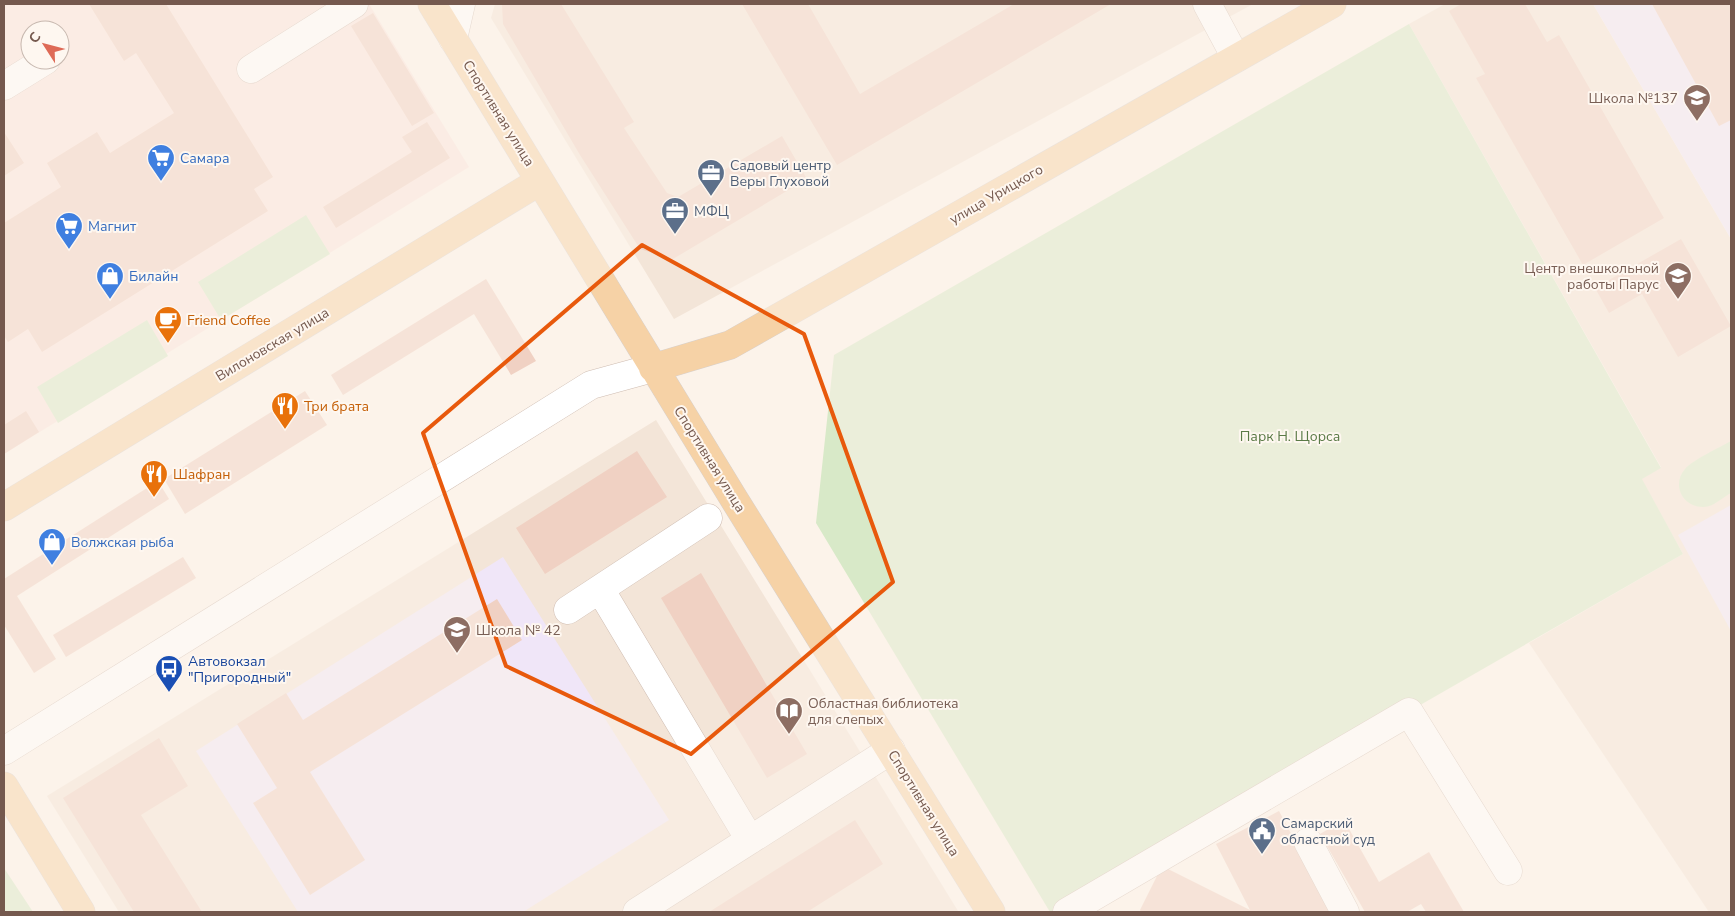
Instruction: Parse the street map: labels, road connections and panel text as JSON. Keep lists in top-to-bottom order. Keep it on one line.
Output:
{"streets":{"main road":["Спортивная улица","улица Урицкого","Вилоновская улица"]},"crossings":[["Спортивная улица","улица Урицкого"],["Спортивная улица","Вилоновская улица"]],"parks":["Парк Н. Щорса"],"places":{"school or university":["Школа №137","Центр внешкольной работы Парус","Школа № 42"],"supermarket":["Самара","Магнит"],"office":["Садовый центр Веры Глуховой","МФЦ"],"shop":["Билайн","Волжская рыба"],"cafe":["Friend Coffee"],"restaurant":["Три брата","Шафран"],"bus stop":["Автовокзал \"Пригородный\""],"library":["Областная библиотека для слепых"],"public building":["Самарский областной суд"]},"north":"top left"}
